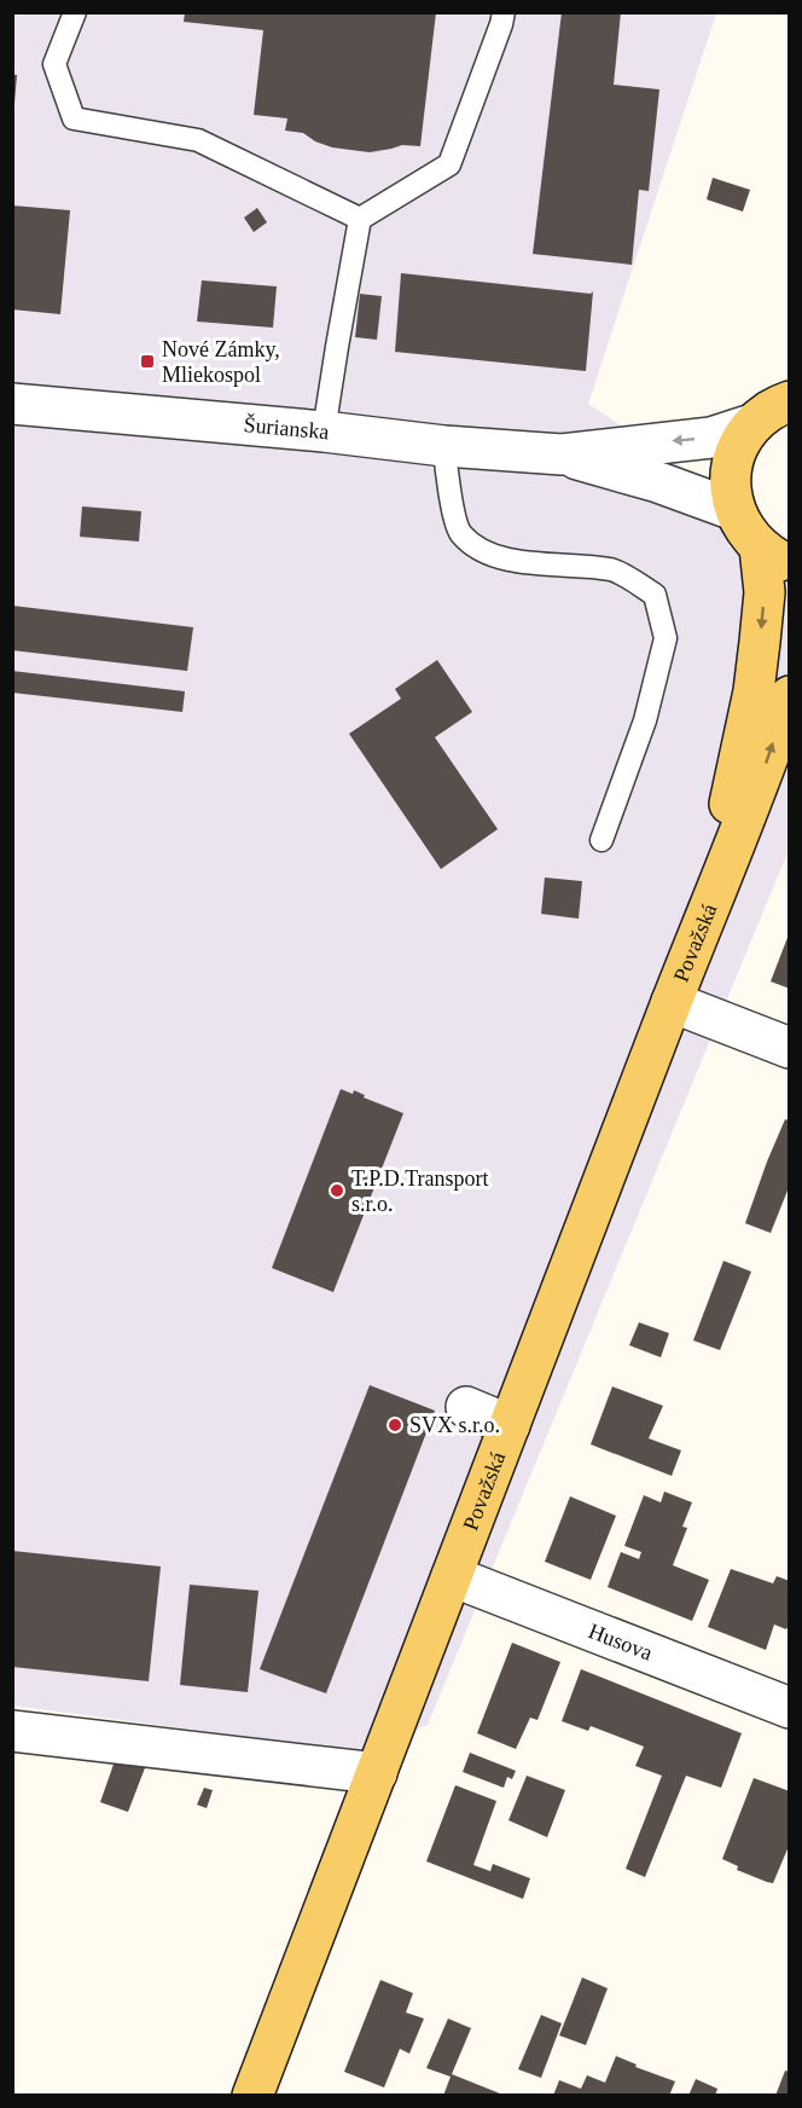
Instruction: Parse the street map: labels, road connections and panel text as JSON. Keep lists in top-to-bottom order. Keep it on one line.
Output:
{"streets":{"main road":["Považská"],"street":["Šurianska","Husova"]},"crossings":[["Považská","Husova"]],"places":{"transit":["Nové Zámky, Mliekospol"],"other":["T.P.D.Transport s.r.o.","SVX s.r.o."]}}
